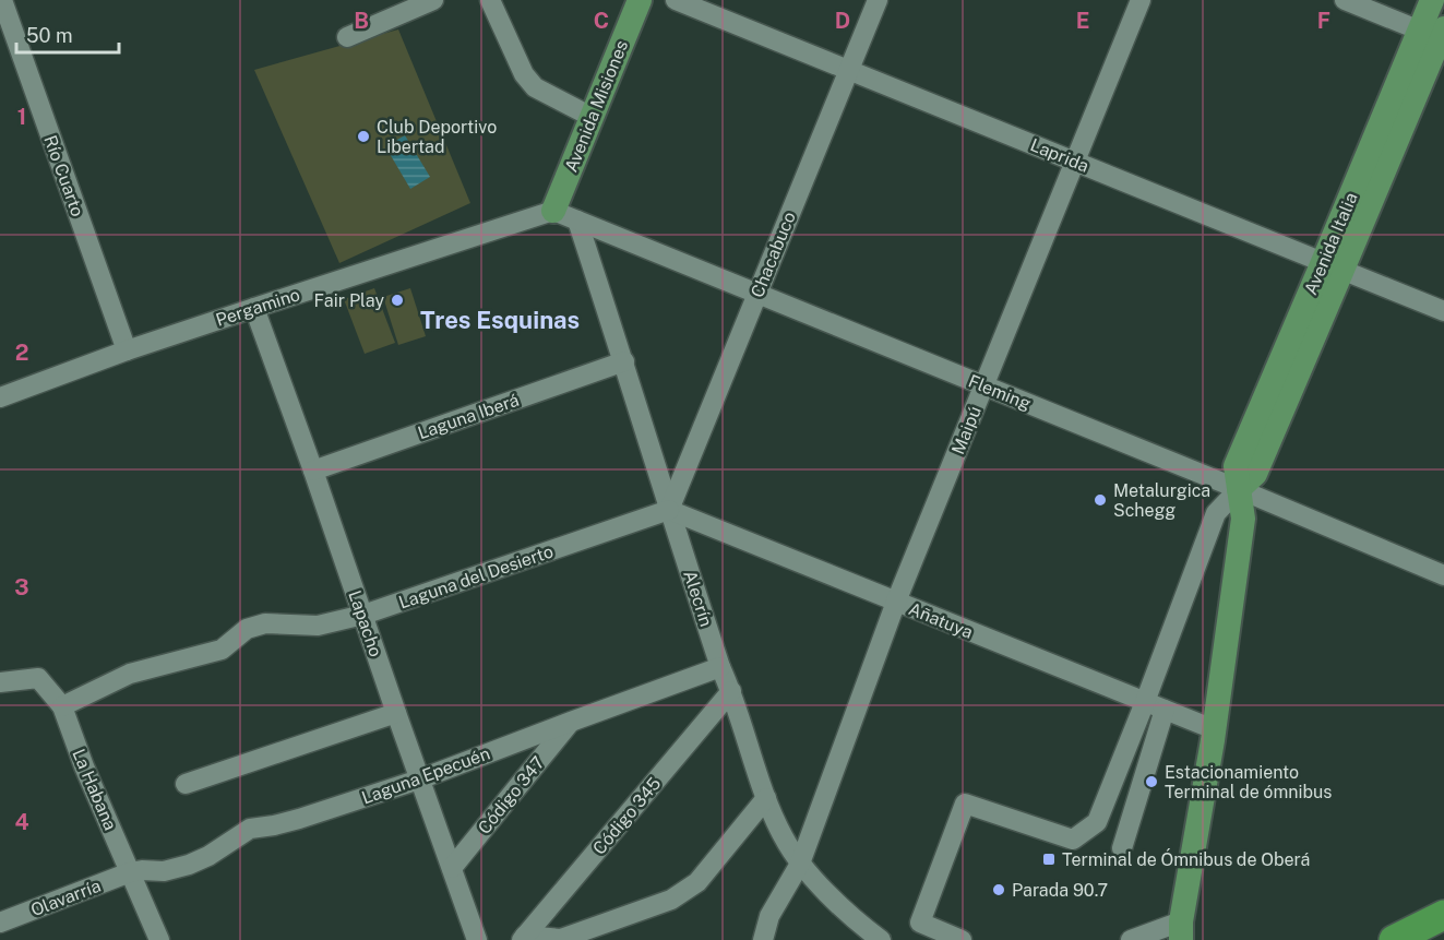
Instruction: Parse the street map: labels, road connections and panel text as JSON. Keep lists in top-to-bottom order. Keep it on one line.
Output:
{"streets":{"main road":["Avenida Misiones","Avenida Italia"],"street":["Laprida","Río Cuarto","Chacabuco","Pergamino","Fleming","Laguna Iberá","Maipú","Laguna del Desierto","Alecrín","Añatuya","Lapacho","Laguna Epecuén","La Habana","Código 347","Código 345","Olavarría"]},"crossings":[["Avenida Misiones","Pergamino"],["Avenida Misiones","Fleming"],["Laprida","Avenida Italia"],["Laprida","Chacabuco"],["Laprida","Maipú"],["Río Cuarto","Pergamino"],["Avenida Italia","Fleming"],["Avenida Italia","Añatuya"],["Chacabuco","Fleming"],["Chacabuco","Laguna del Desierto"],["Chacabuco","Alecrín"],["Chacabuco","Añatuya"],["Pergamino","Fleming"],["Pergamino","Lapacho"],["Fleming","Maipú"],["Fleming","Alecrín"],["Laguna Iberá","Alecrín"],["Laguna Iberá","Lapacho"],["Maipú","Alecrín"],["Maipú","Añatuya"],["Laguna del Desierto","Alecrín"],["Laguna del Desierto","Añatuya"],["Laguna del Desierto","Lapacho"],["Laguna del Desierto","La Habana"],["Alecrín","Añatuya"],["Alecrín","Laguna Epecuén"],["Alecrín","Código 345"],["Lapacho","Laguna Epecuén"],["Lapacho","Código 347"],["Laguna Epecuén","La Habana"],["Laguna Epecuén","Código 347"],["Laguna Epecuén","Olavarría"],["La Habana","Olavarría"]],"districts":["Tres Esquinas"],"places":{"other":["Club Deportivo Libertad","Fair Play","Metalurgica Schegg","Estacionamiento Terminal de ómnibus","Parada 90.7"],"transit":["Terminal de Ómnibus de Oberá"]},"scale_bar":"50 m","grid":{"columns":["B","C","D","E","F"],"rows":["1","2","3","4"]}}
